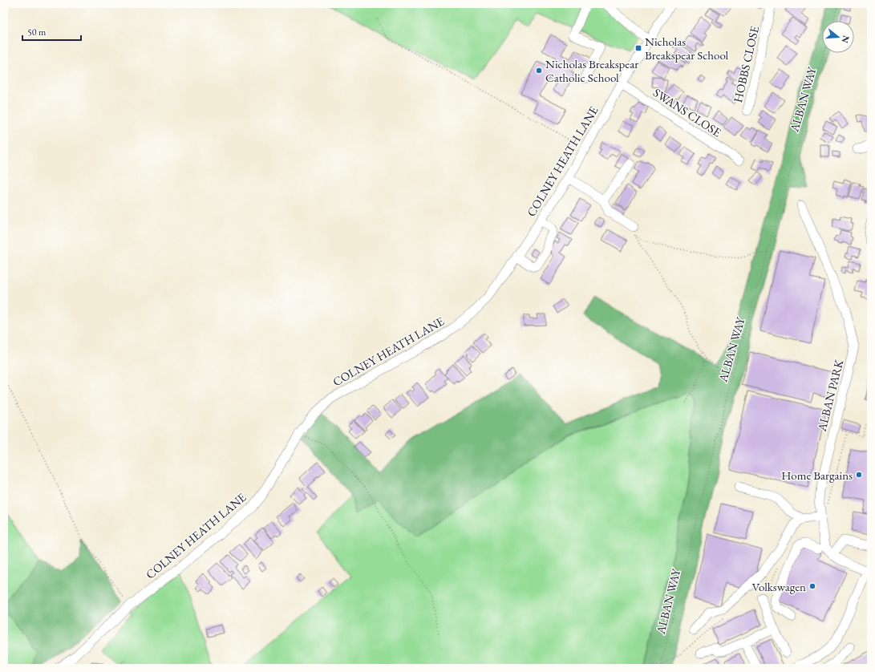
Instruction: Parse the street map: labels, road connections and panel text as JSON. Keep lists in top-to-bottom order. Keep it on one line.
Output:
{"streets":{"street":["HOBBS CLOSE","SWANS CLOSE","COLNEY HEATH LANE","ALBAN PARK"],"path":["ALBAN WAY"]},"crossings":[["SWANS CLOSE","COLNEY HEATH LANE"]],"places":{"transit":["Nicholas Breakspear School"],"other":["Nicholas Breakspear Catholic School","Home Bargains","Volkswagen"]},"scale_bar":"50 m","north":"right"}
